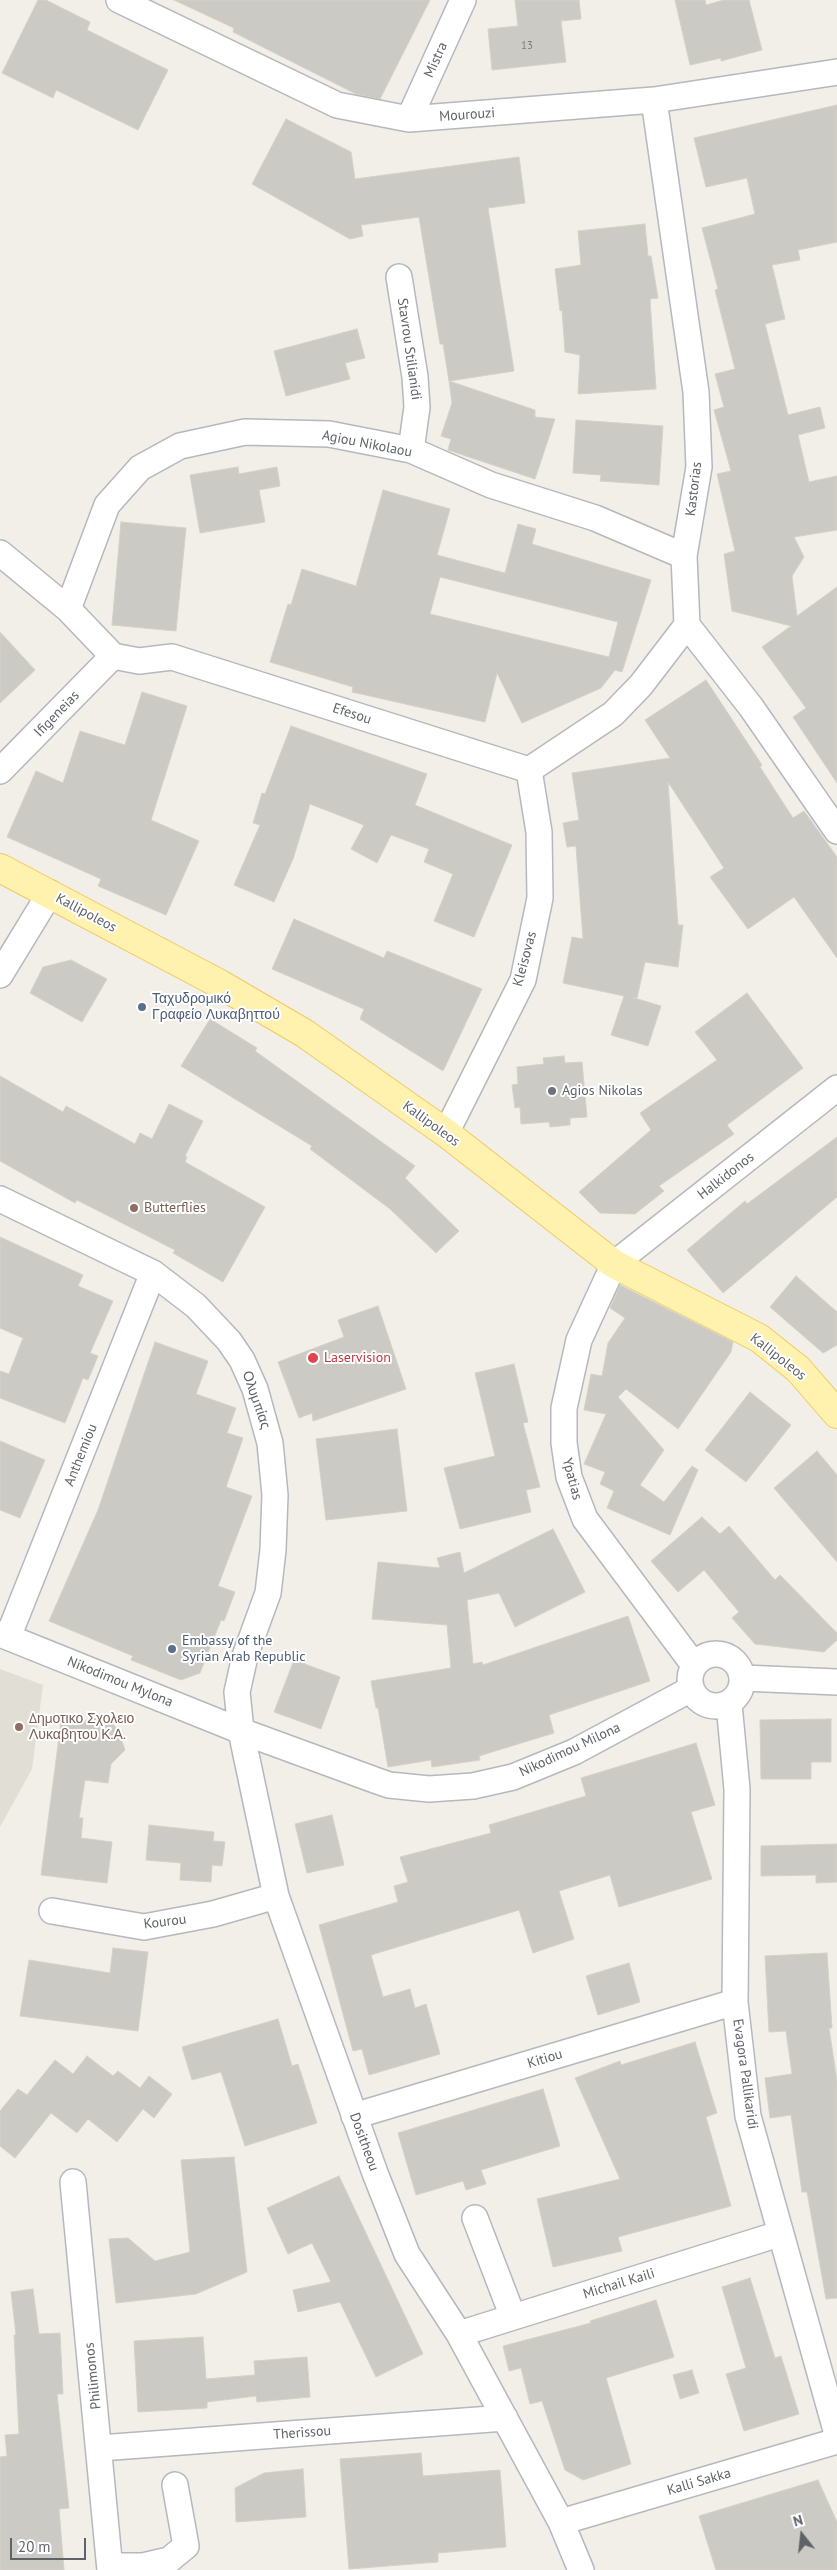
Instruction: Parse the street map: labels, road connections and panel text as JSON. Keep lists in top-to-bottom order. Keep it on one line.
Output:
{"streets":{"main road":["Kallipoleos"],"street":["Mistra","Mourouzi","Stavrou Stilianidi","Agiou Nikolaou","Kastorias","Ifigeneias","Efesou","Kleisovas","Halkidonos","Ολυμπίας","Anthemiou","Ypatias","Nikodimou Mylona","Nikodimou Milona","Kourou","Kitiou","Evagora Pallikaridi","Dositheou","Michail Kaili","Philimonos","Therissou","Kalli Sakka"]},"crossings":[["Mistra","Mourouzi"],["Mourouzi","Kastorias"],["Stavrou Stilianidi","Agiou Nikolaou"],["Agiou Nikolaou","Kastorias"],["Ifigeneias","Efesou"],["Efesou","Kleisovas"],["Kallipoleos","Kleisovas"],["Kallipoleos","Halkidonos"],["Kallipoleos","Ypatias"],["Halkidonos","Ypatias"],["Ολυμπίας","Anthemiou"],["Ολυμπίας","Nikodimou Mylona"],["Ολυμπίας","Nikodimou Milona"],["Ολυμπίας","Dositheou"],["Anthemiou","Nikodimou Mylona"],["Ypatias","Nikodimou Milona"],["Ypatias","Evagora Pallikaridi"],["Nikodimou Mylona","Nikodimou Milona"],["Nikodimou Mylona","Dositheou"],["Nikodimou Milona","Evagora Pallikaridi"],["Nikodimou Milona","Dositheou"],["Kourou","Dositheou"],["Kitiou","Evagora Pallikaridi"],["Kitiou","Dositheou"],["Evagora Pallikaridi","Michail Kaili"],["Dositheou","Michail Kaili"],["Dositheou","Therissou"],["Dositheou","Kalli Sakka"],["Philimonos","Therissou"]],"places":["Ταχυδρομικό Γραφείο Λυκαβηττού","Agios Nikolas","Butterflies","Laservision","Embassy of the Syrian Arab Republic","Δημοτικο Σχολειο Λυκαβητου Κ.Α."],"house_numbers":["13"],"scale_bar":"20 m","north":"top"}
